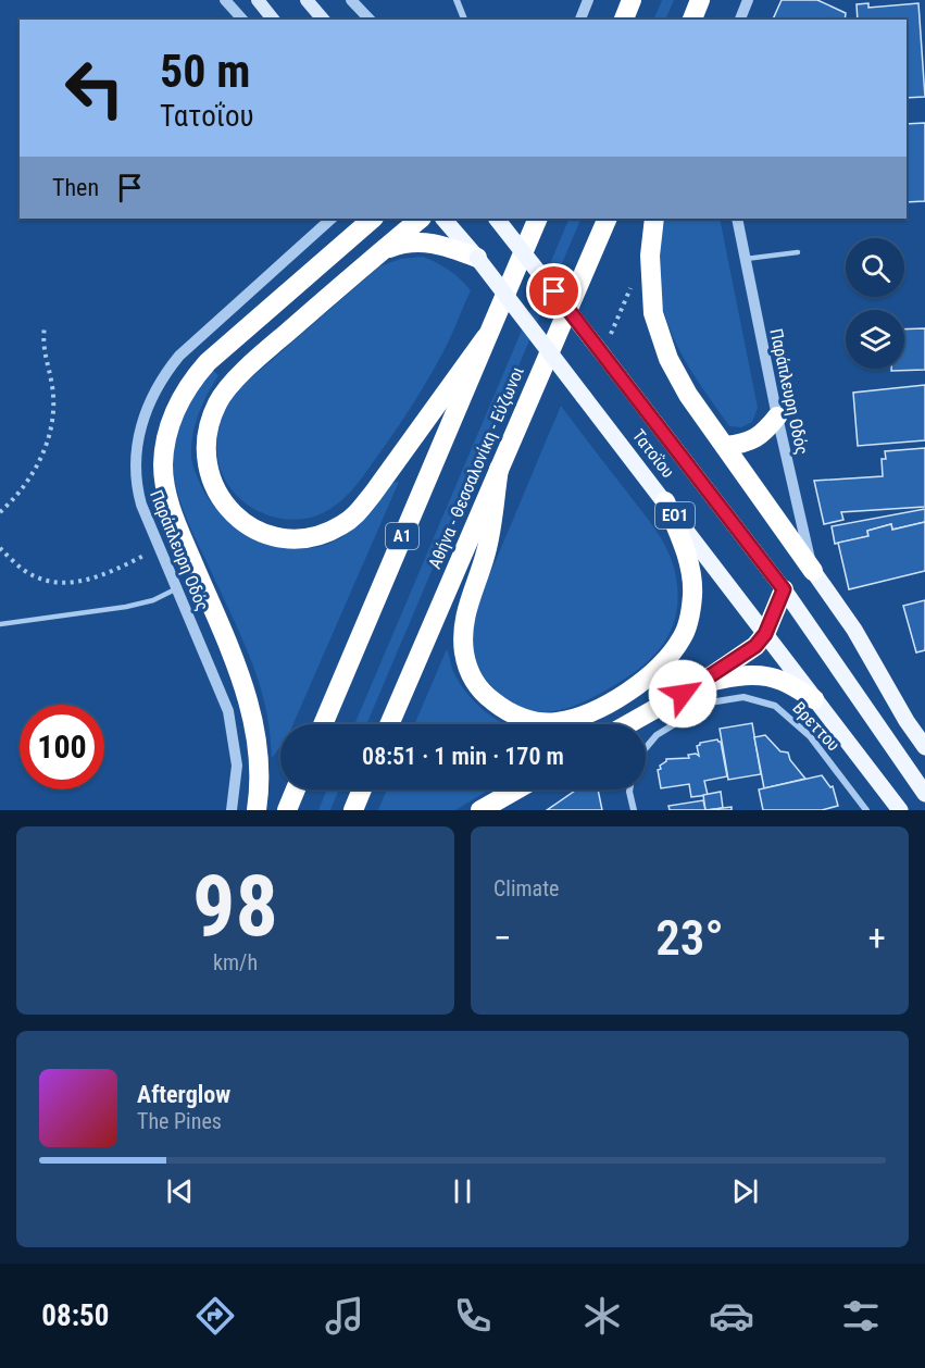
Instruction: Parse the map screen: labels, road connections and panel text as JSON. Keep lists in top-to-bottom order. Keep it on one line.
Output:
{"streets":{"highway":["Αθήνα - Θεσσαλονίκη - Εύζωνοι","Α1"],"main road":["Τατοΐου","ΕΟ1"],"street":["Παράπλευρη Οδός","Βρεττου"]},"page":{"turn":["50 m","Τατοΐου"],"then":"Then","limit":"100","trip":"08:51 · 1 min · 170 m","tile":[["98","km/h"],"Climate"],"heat":["−","23°","+"],"song":["Afterglow","The Pines"],"tabs":"08:50"}}
